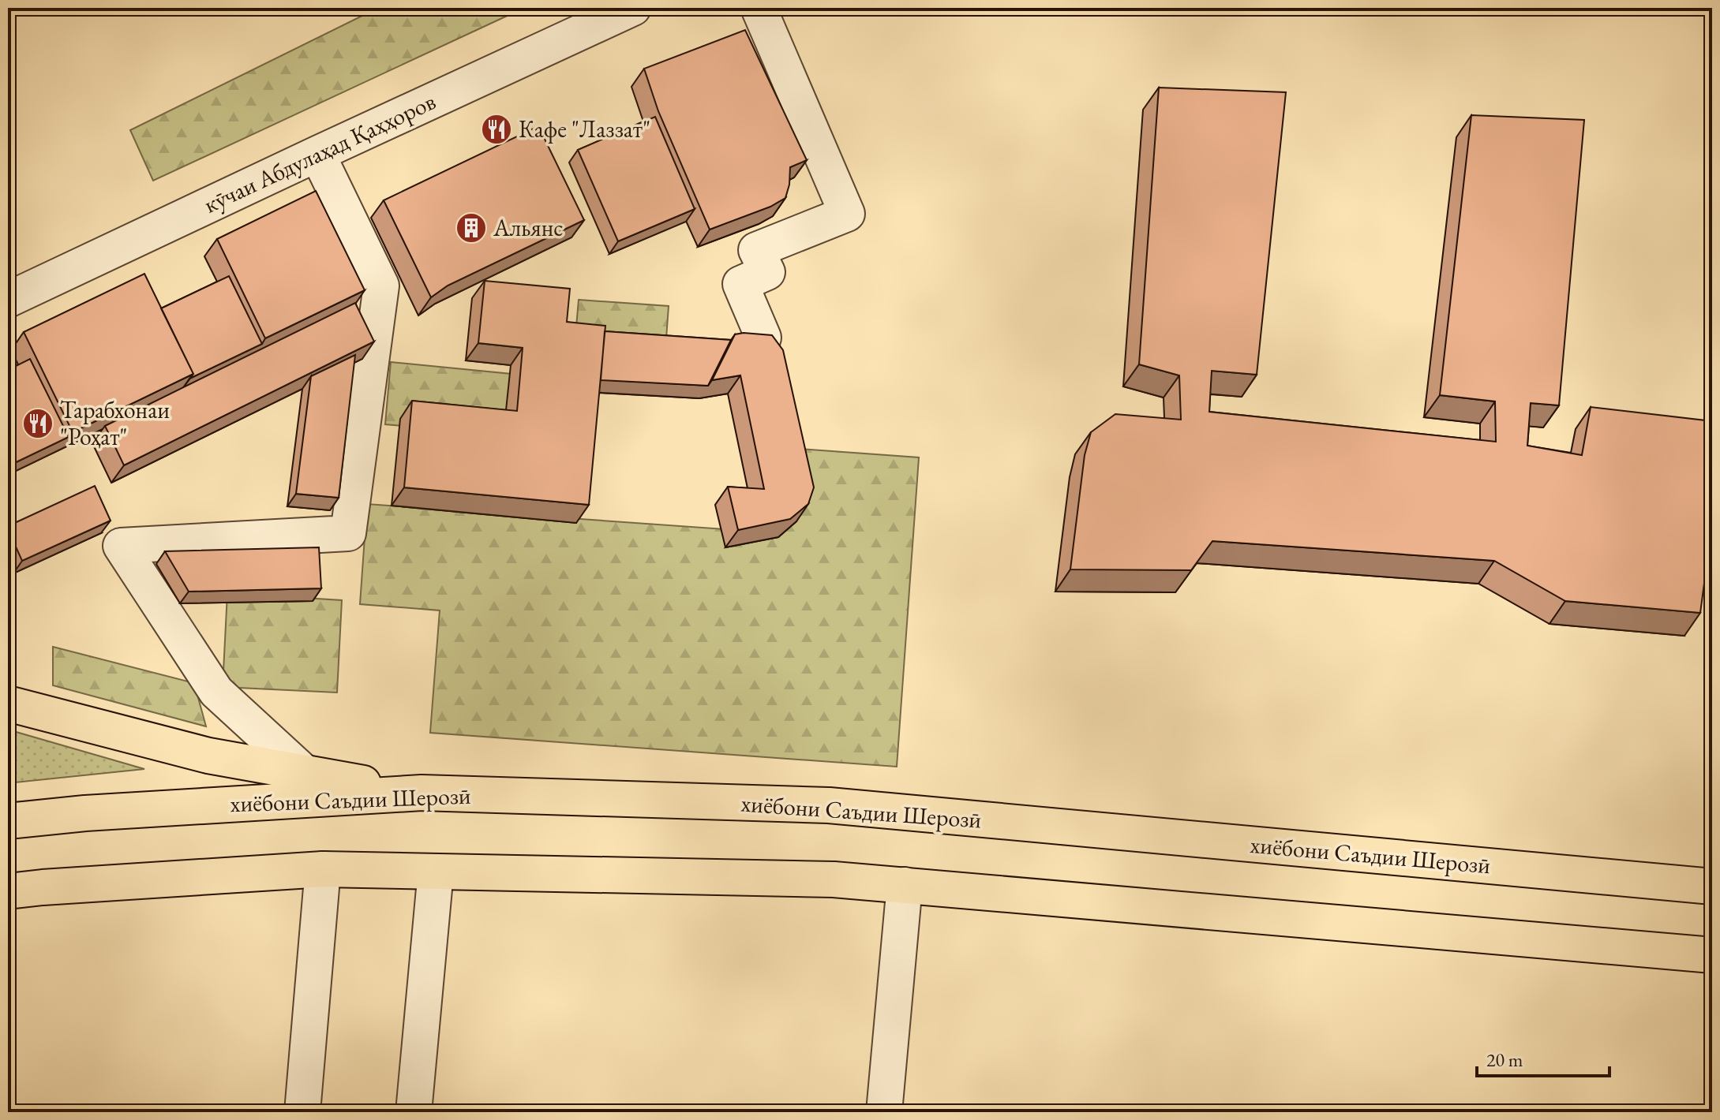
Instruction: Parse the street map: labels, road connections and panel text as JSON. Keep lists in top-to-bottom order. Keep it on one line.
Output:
{"streets":{"highway":["хиёбони Саъдии Шерозӣ"],"street":["кӯчаи Абдулаҳад Қаҳҳоров"]},"places":{"restaurant":["Кафе \"Лаззат\"","Тарабхонаи \"Роҳат\""],"building":["Альянс"]},"scale_bar":"20 m"}
